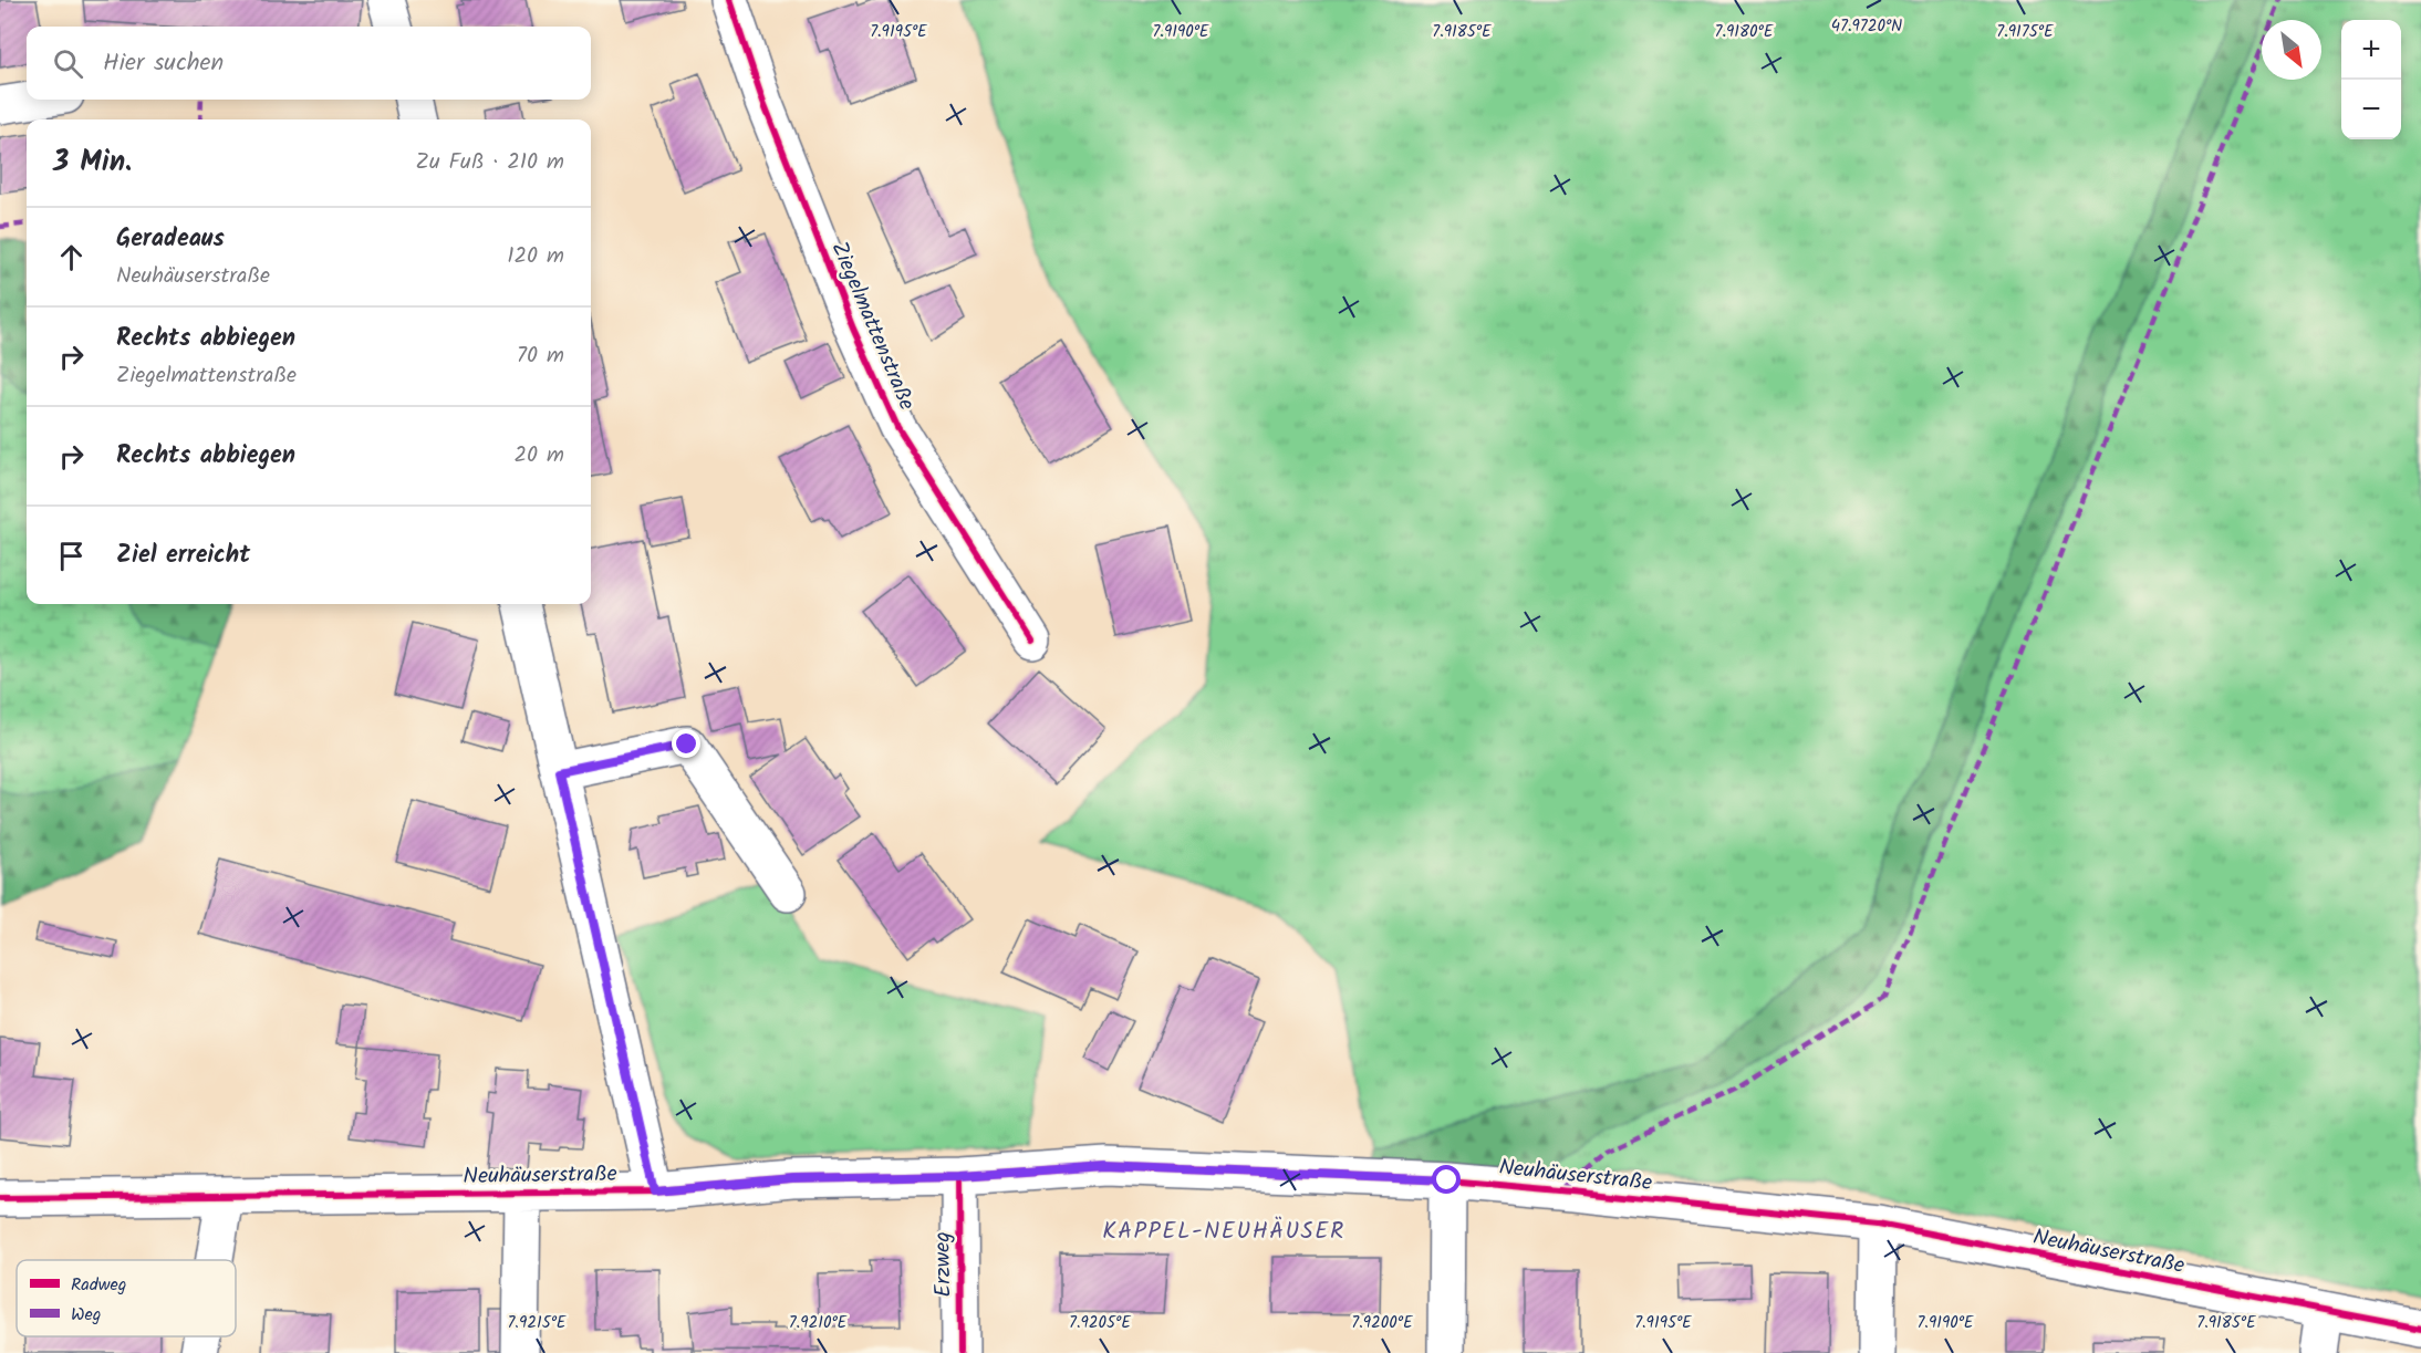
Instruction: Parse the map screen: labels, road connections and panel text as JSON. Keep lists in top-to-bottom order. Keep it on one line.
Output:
{"streets":{"street":["Ziegelmattenstraße","Neuhäuserstraße","Erzweg"]},"crossings":[["Neuhäuserstraße","Erzweg"]],"districts":["KAPPEL-NEUHÄUSER"],"legend":["Radweg","Weg"],"north":"bottom right","page":{"map_buttons":["+","−"],"search":"Hier suchen","heading":["3 Min.","Zu Fuß · 210 m"],"list":[["Geradeaus","Neuhäuserstraße","120 m"],["Rechts abbiegen","Ziegelmattenstraße","70 m"],["Rechts abbiegen","20 m"],"Ziel erreicht"]},"coordinates":["47.9720°N","7.9180°E","7.9175°E","7.9195°E","7.9190°E","7.9185°E","7.9215°E","7.9210°E","7.9205°E","7.9200°E"]}
